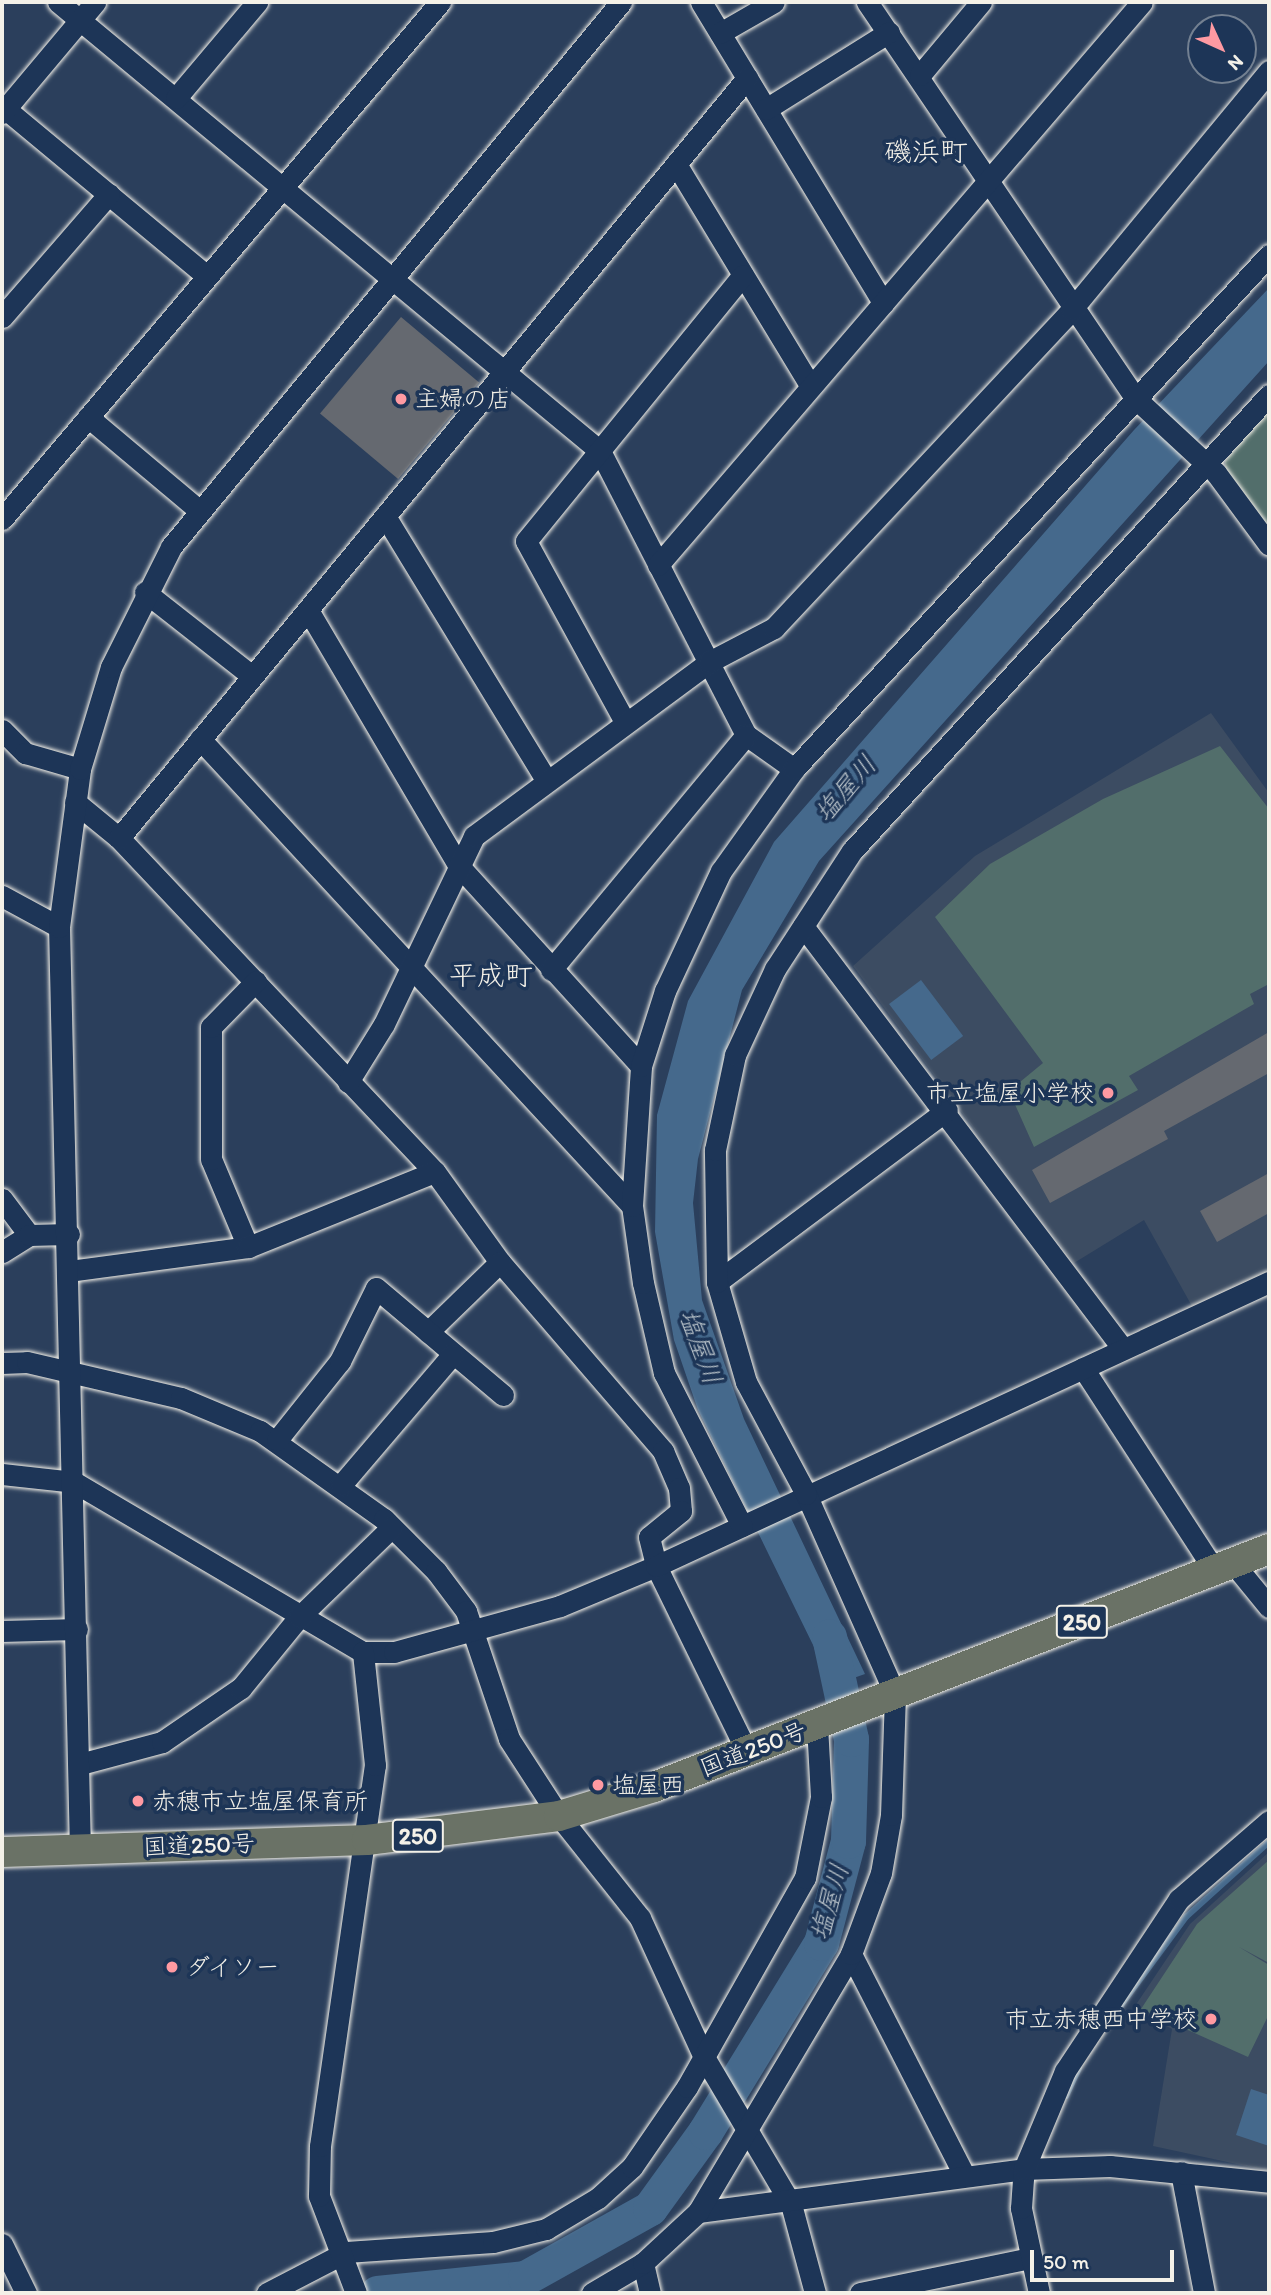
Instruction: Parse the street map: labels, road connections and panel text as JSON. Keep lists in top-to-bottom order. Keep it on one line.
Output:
{"streets":{"highway":["250","国道250号"]},"districts":["磯浜町","平成町"],"water":["塩屋川"],"places":["主婦の店","市立塩屋小学校","塩屋西","赤穂市立塩屋保育所","ダイソー","市立赤穂西中学校"],"scale_bar":"50 m","north":"bottom right"}
